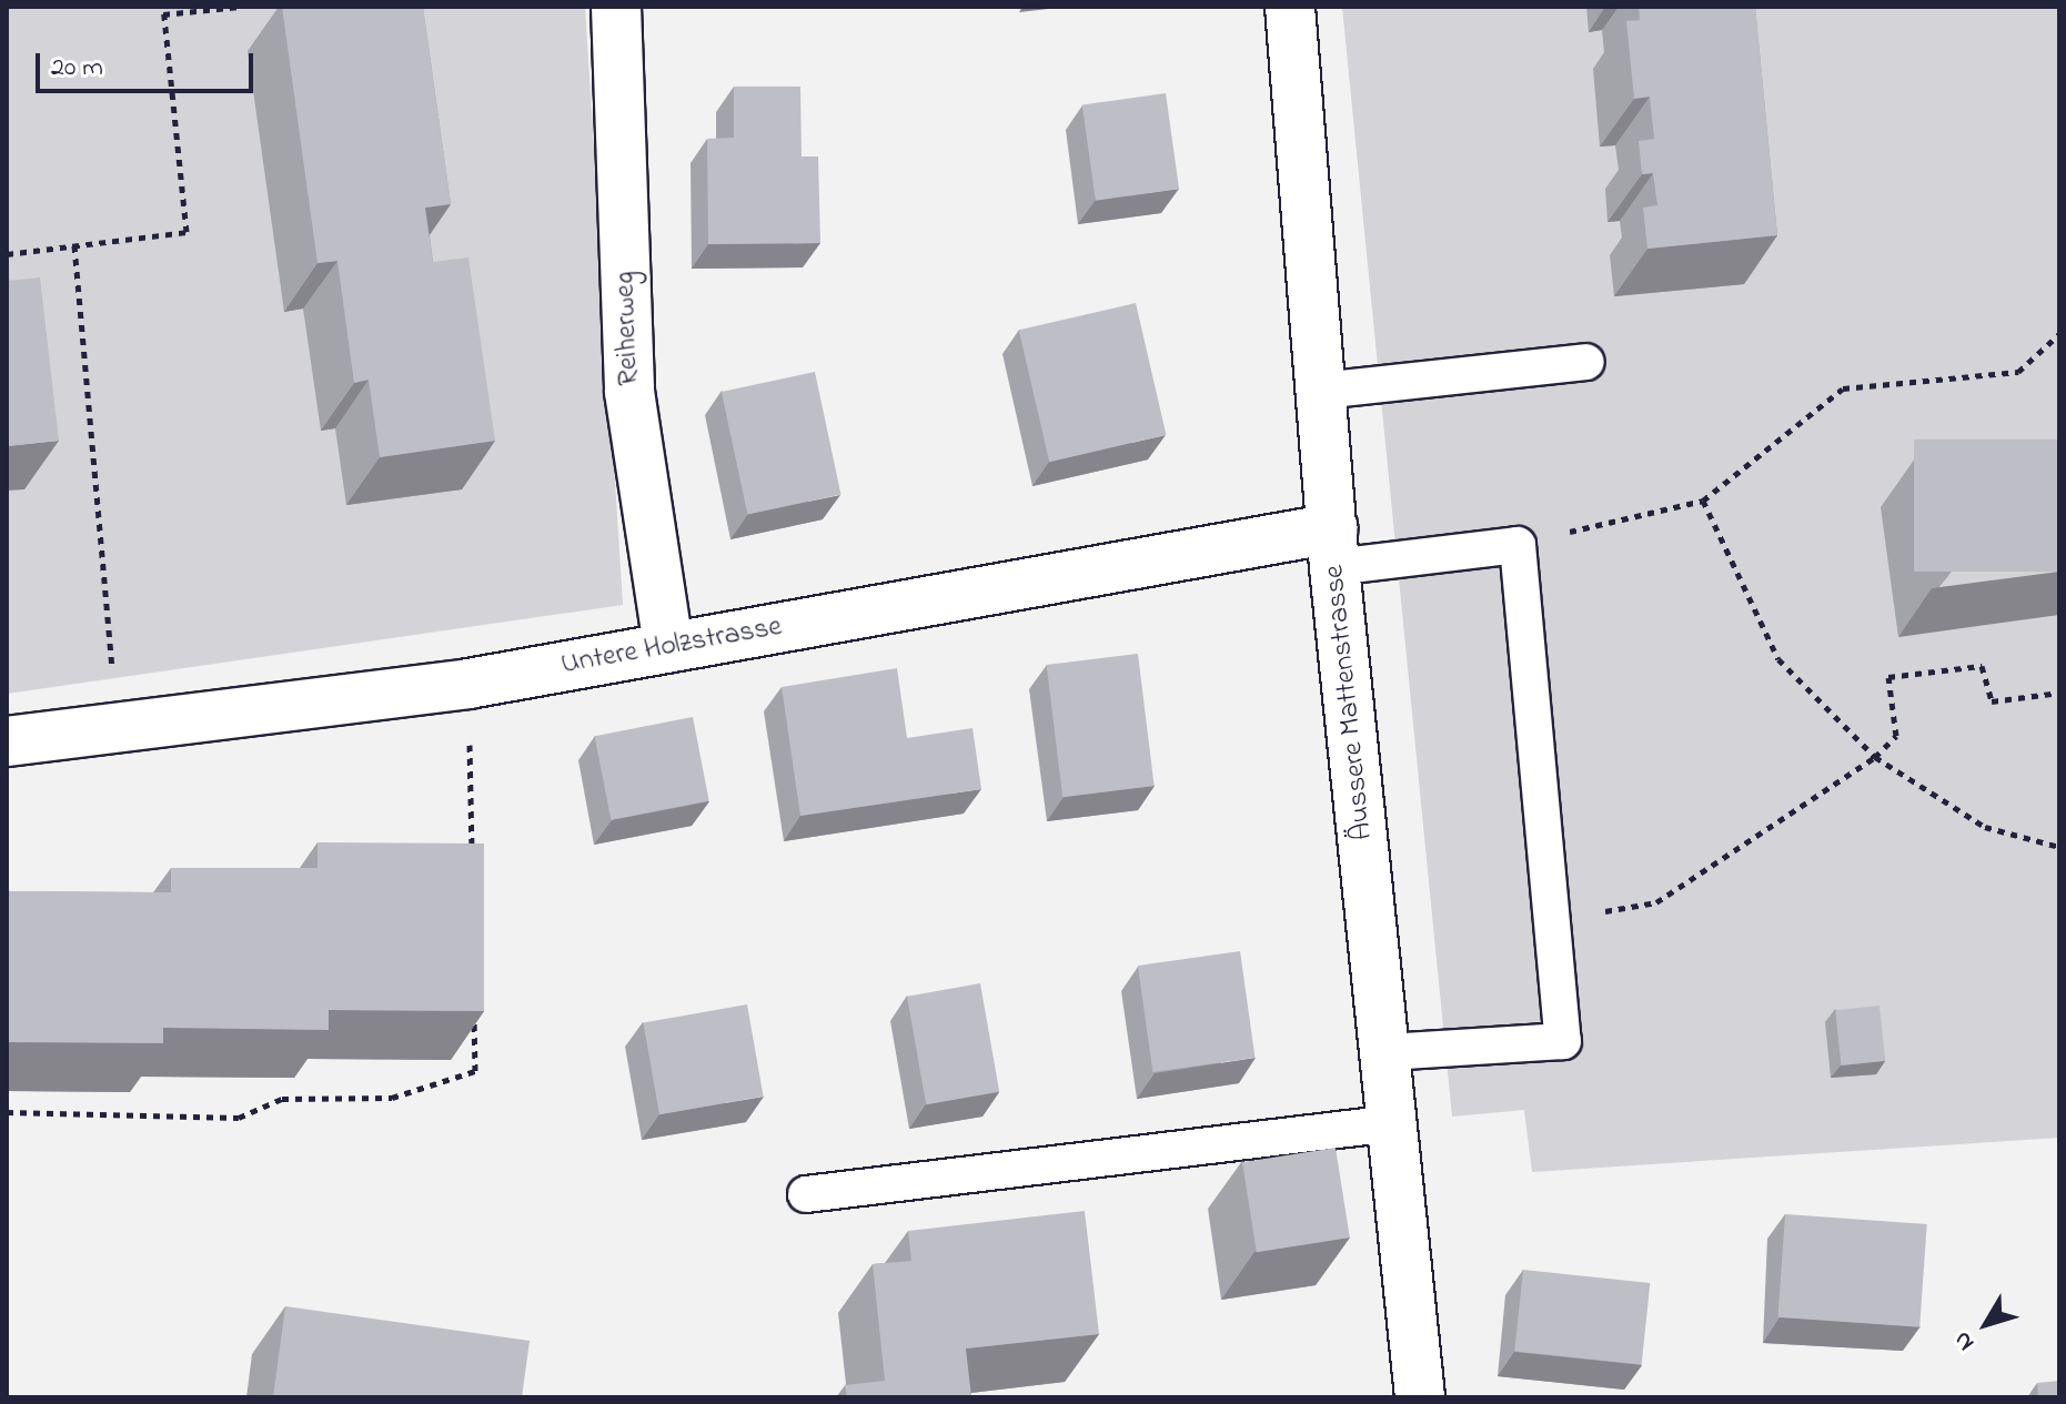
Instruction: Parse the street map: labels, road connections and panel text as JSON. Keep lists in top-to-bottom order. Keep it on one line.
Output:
{"streets":{"street":["Reiherweg","Untere Holzstrasse","Äussere Mattenstrasse"]},"crossings":[["Reiherweg","Untere Holzstrasse"],["Untere Holzstrasse","Äussere Mattenstrasse"]],"scale_bar":"20 m","north":"bottom left"}
